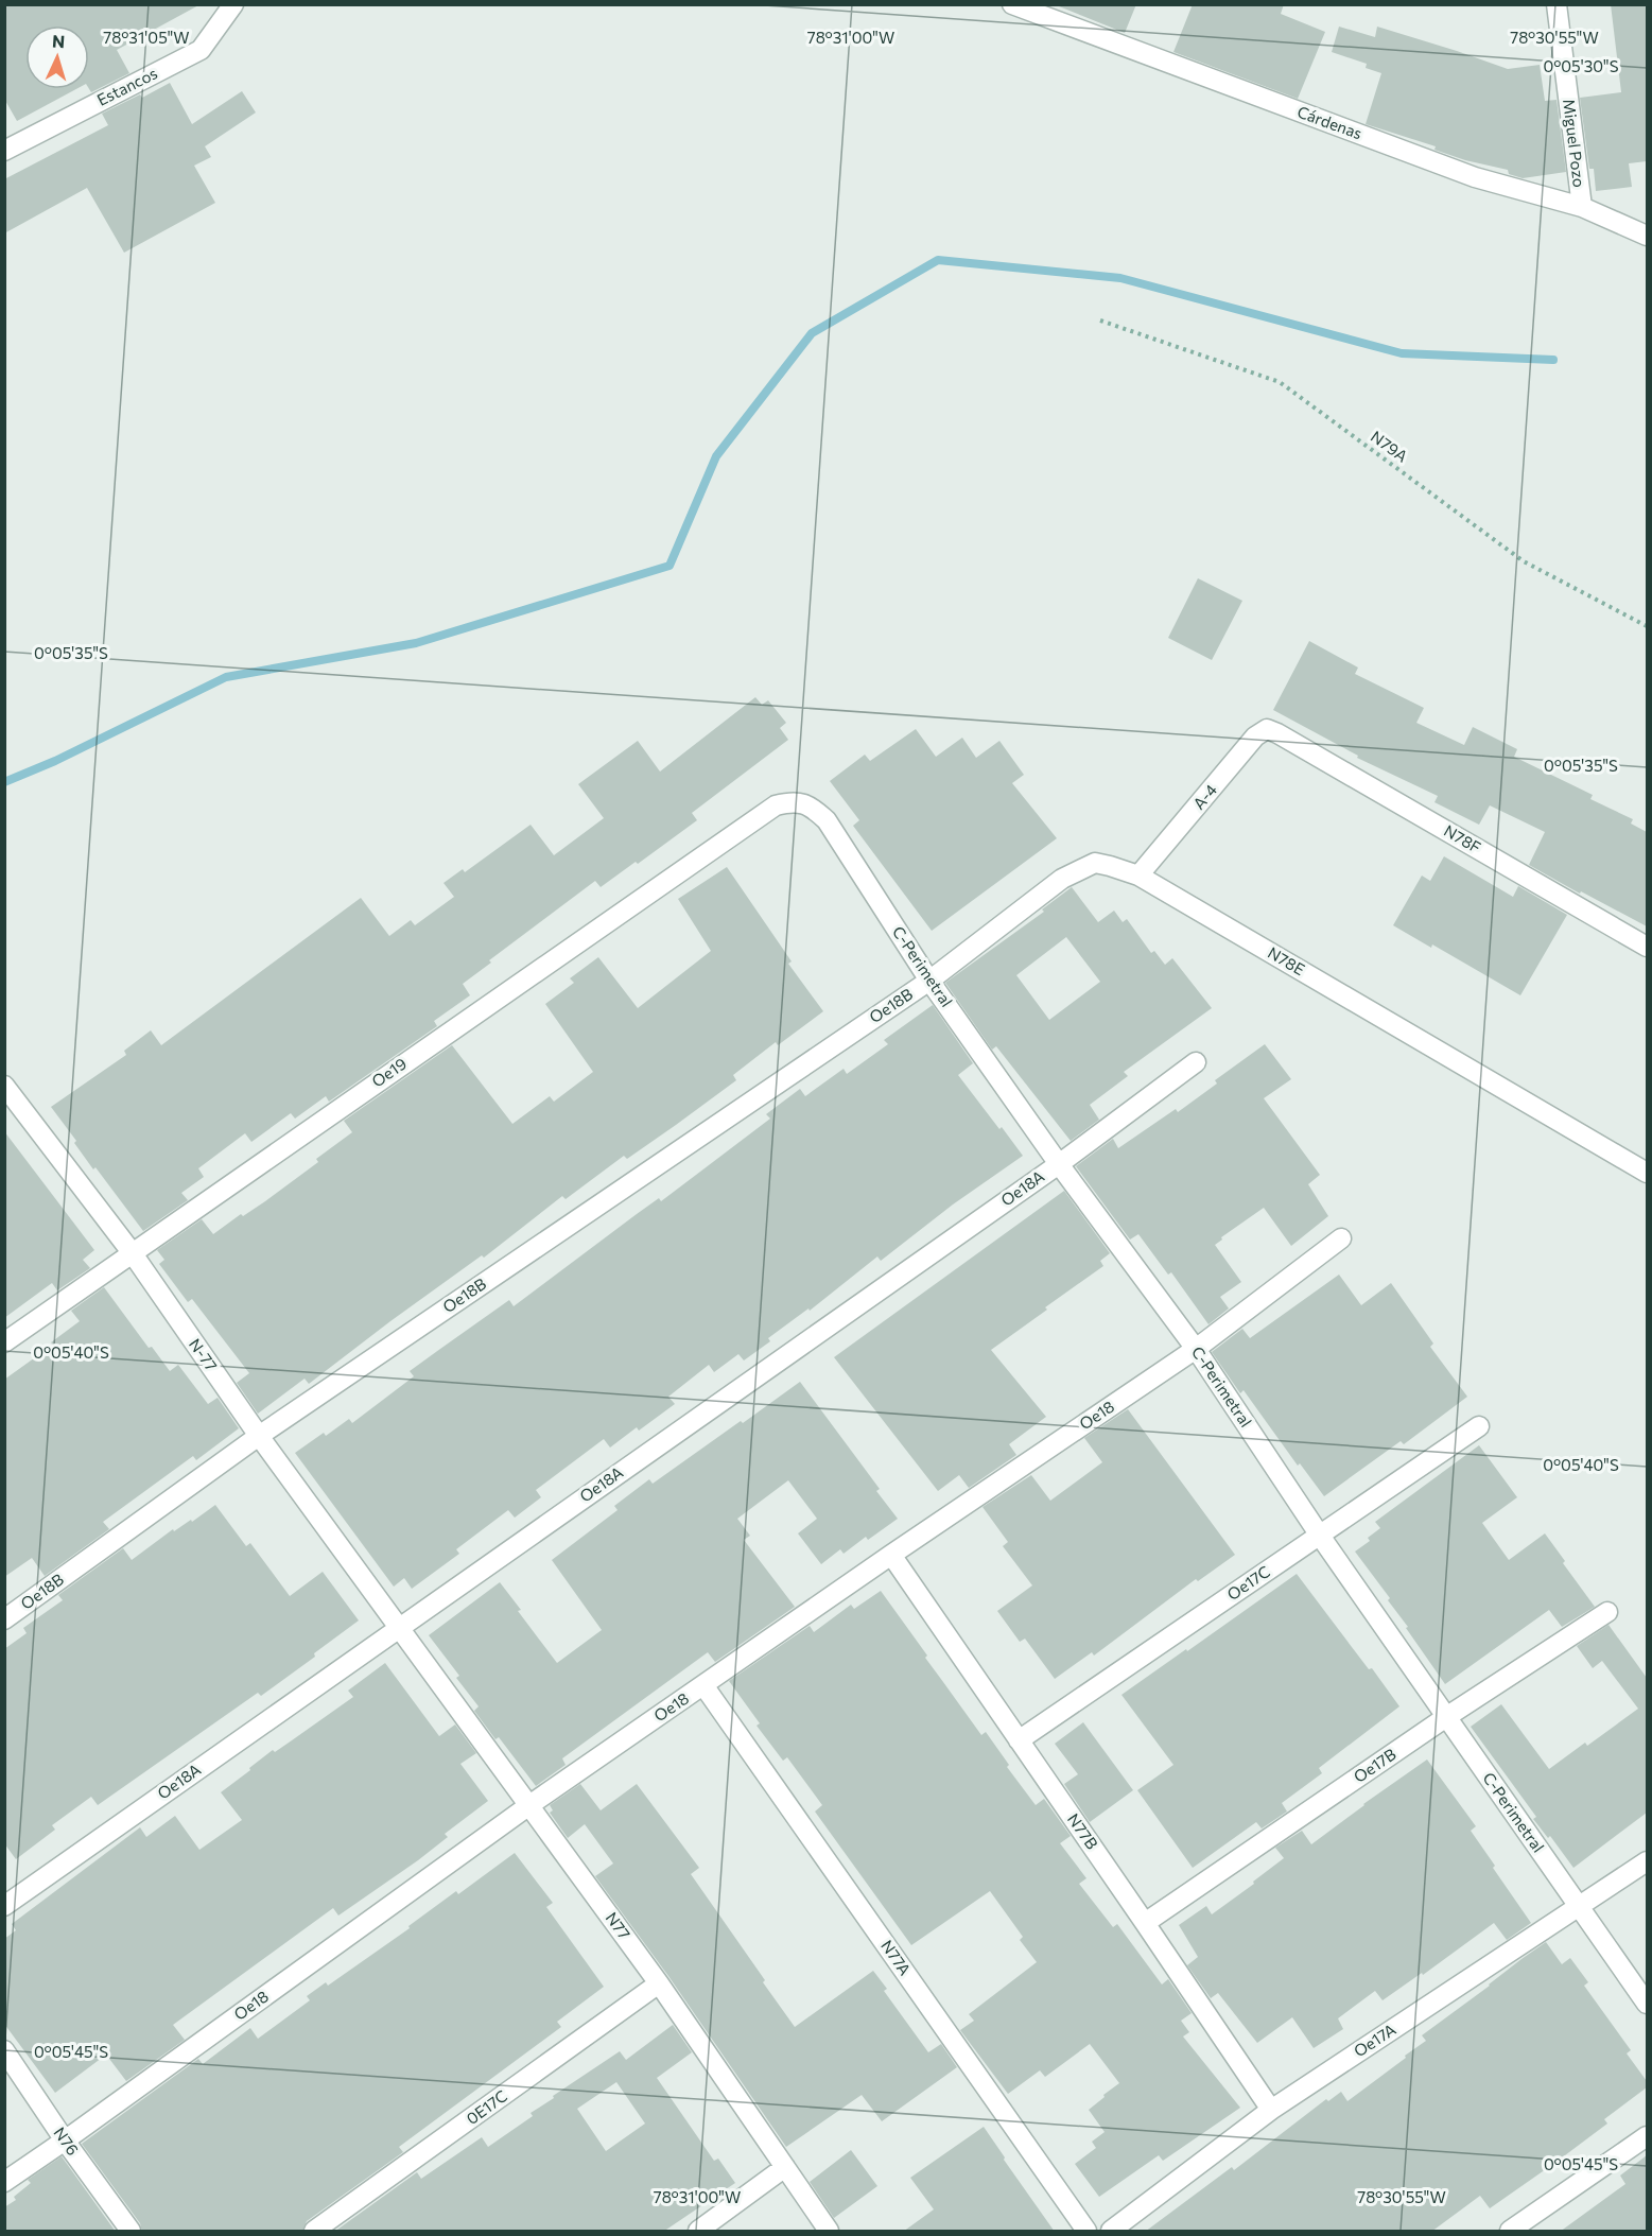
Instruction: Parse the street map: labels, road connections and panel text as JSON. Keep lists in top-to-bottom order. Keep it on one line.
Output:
{"streets":{"street":["Estancos","Cárdenas","Miguel Pozo","A-4","N78F","N78E","C-Perimetral","Oe18B","Oe19","Oe18A","N-77","Oe18","Oe17C","Oe17B","N77B","N77","N77A","Oe17A","0E17C","N76"],"path":["N79A"]},"crossings":[["Cárdenas","Miguel Pozo"],["A-4","N78F"],["A-4","N78E"],["N78E","C-Perimetral"],["N78E","Oe18B"],["C-Perimetral","Oe18B"],["C-Perimetral","Oe19"],["C-Perimetral","Oe18A"],["C-Perimetral","Oe18"],["C-Perimetral","Oe17C"],["C-Perimetral","Oe17B"],["C-Perimetral","Oe17A"],["Oe18B","N-77"],["Oe19","N-77"],["Oe18A","N-77"],["Oe18A","N77"],["N-77","N77"],["Oe18","N77B"],["Oe18","N77"],["Oe18","N77A"],["Oe18","N76"],["Oe17C","N77B"],["Oe17B","N77B"],["N77B","Oe17A"],["N77","0E17C"]],"north":"top","coordinates":["78°31'05\"W","78°31'00\"W","78°30'55\"W","0°05'30\"S","0°05'35\"S","0°05'40\"S","0°05'45\"S"]}
